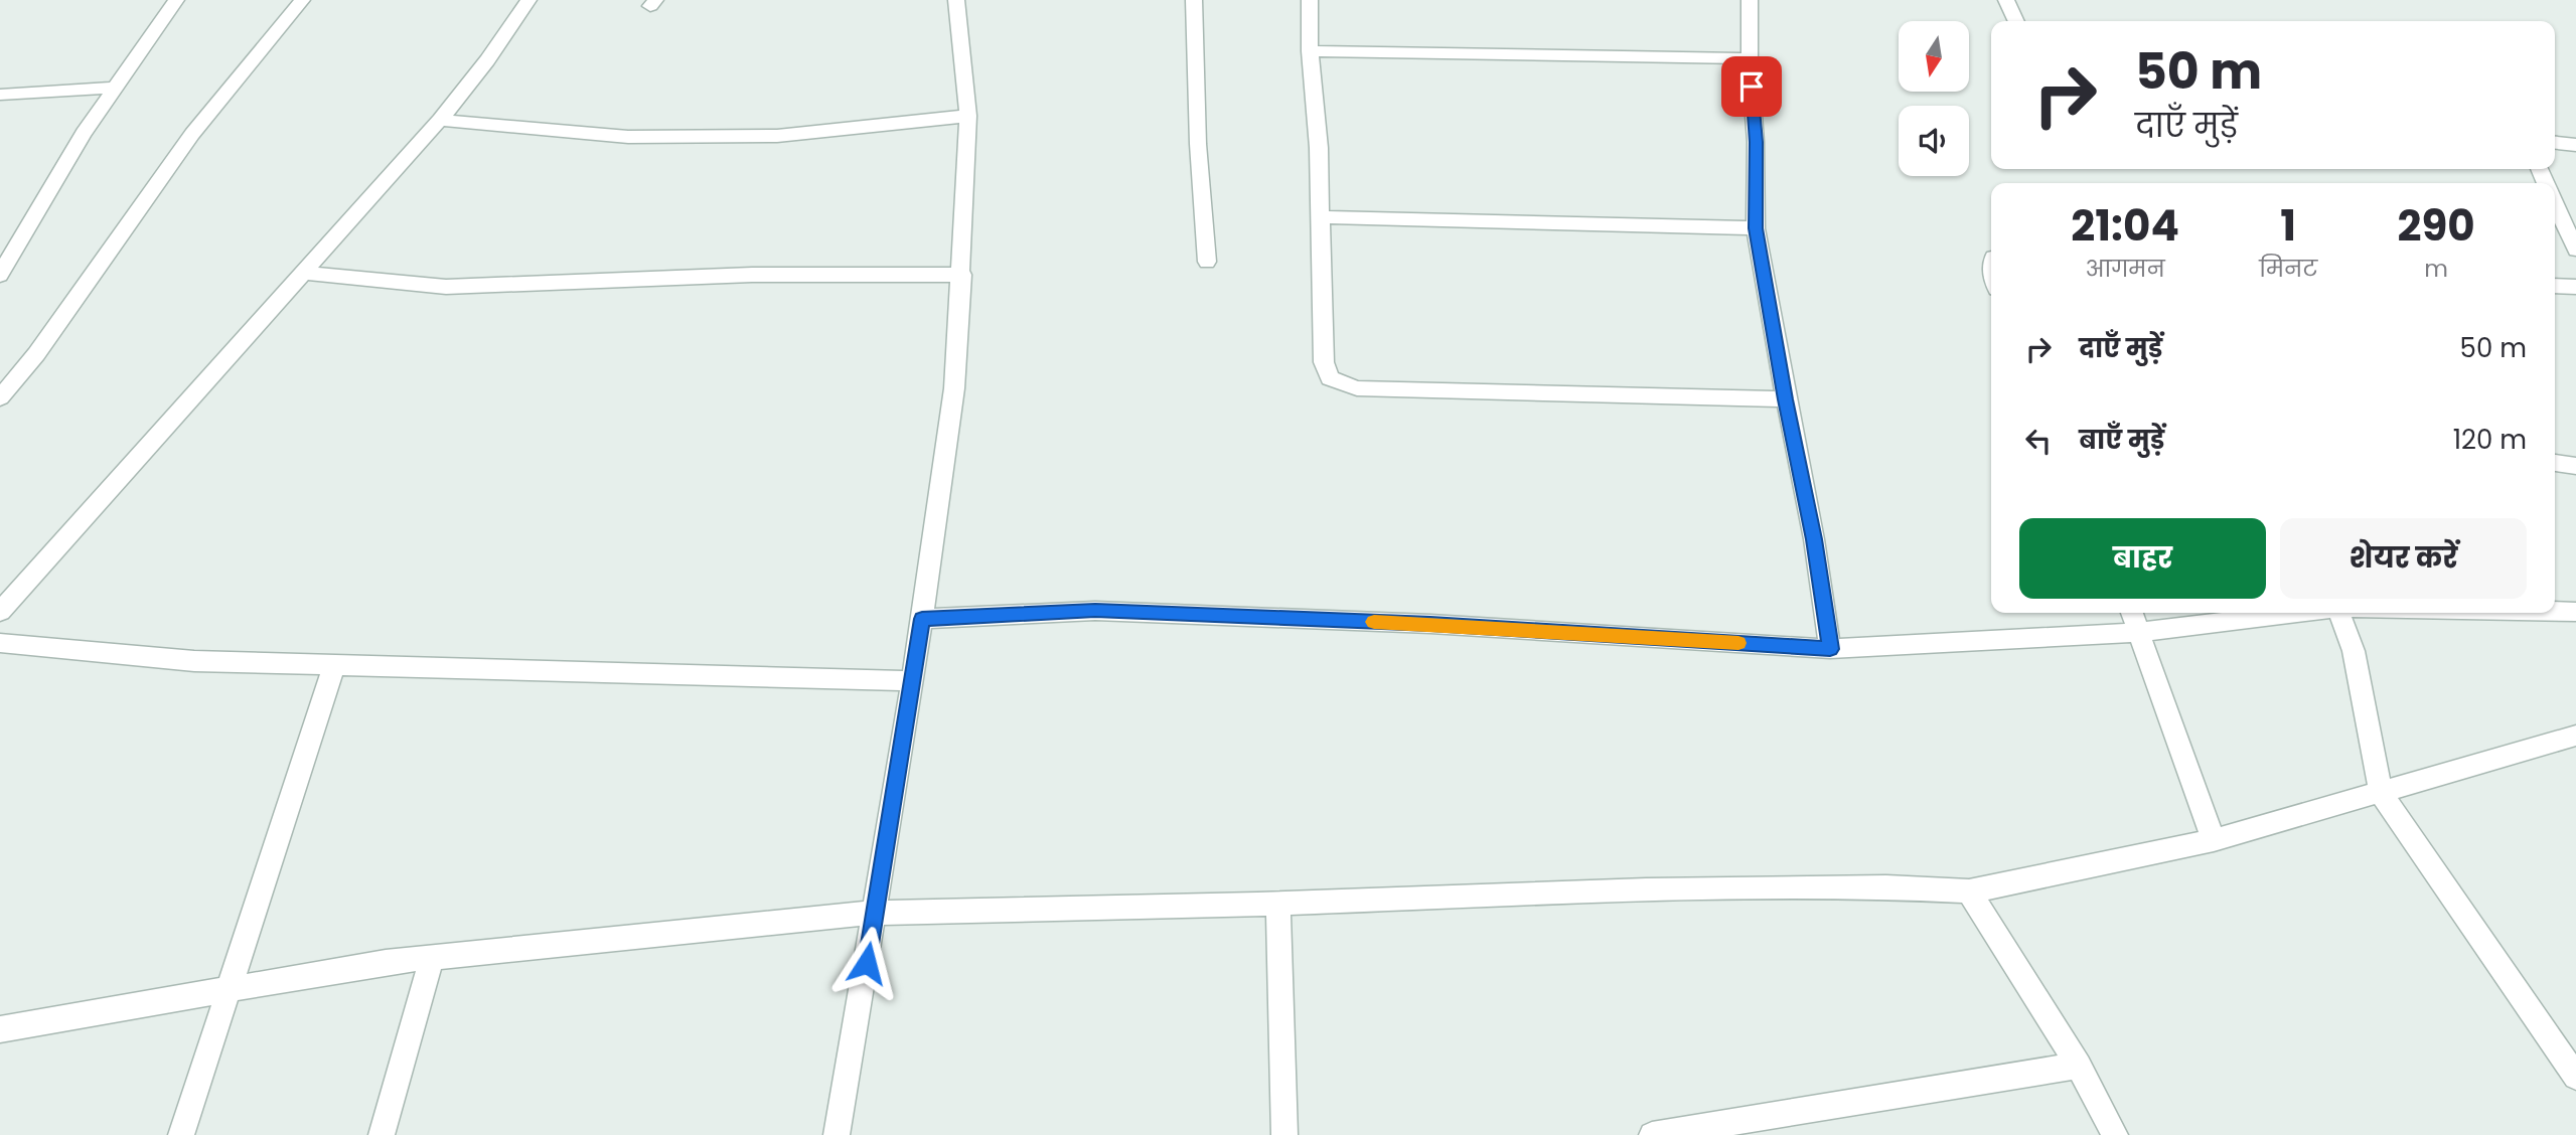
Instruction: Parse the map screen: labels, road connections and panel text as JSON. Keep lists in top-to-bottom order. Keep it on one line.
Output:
{"north":"bottom","page":{"turn":["50 m","दाएँ मुड़ें"],"eta":["21:04","आगमन","1","मिनट","290","m"],"list":[{"name":"दाएँ मुड़ें","value":"50 m"},{"name":"बाएँ मुड़ें","value":"120 m"}],"buttons":["बाहर","शेयर करें"]}}
